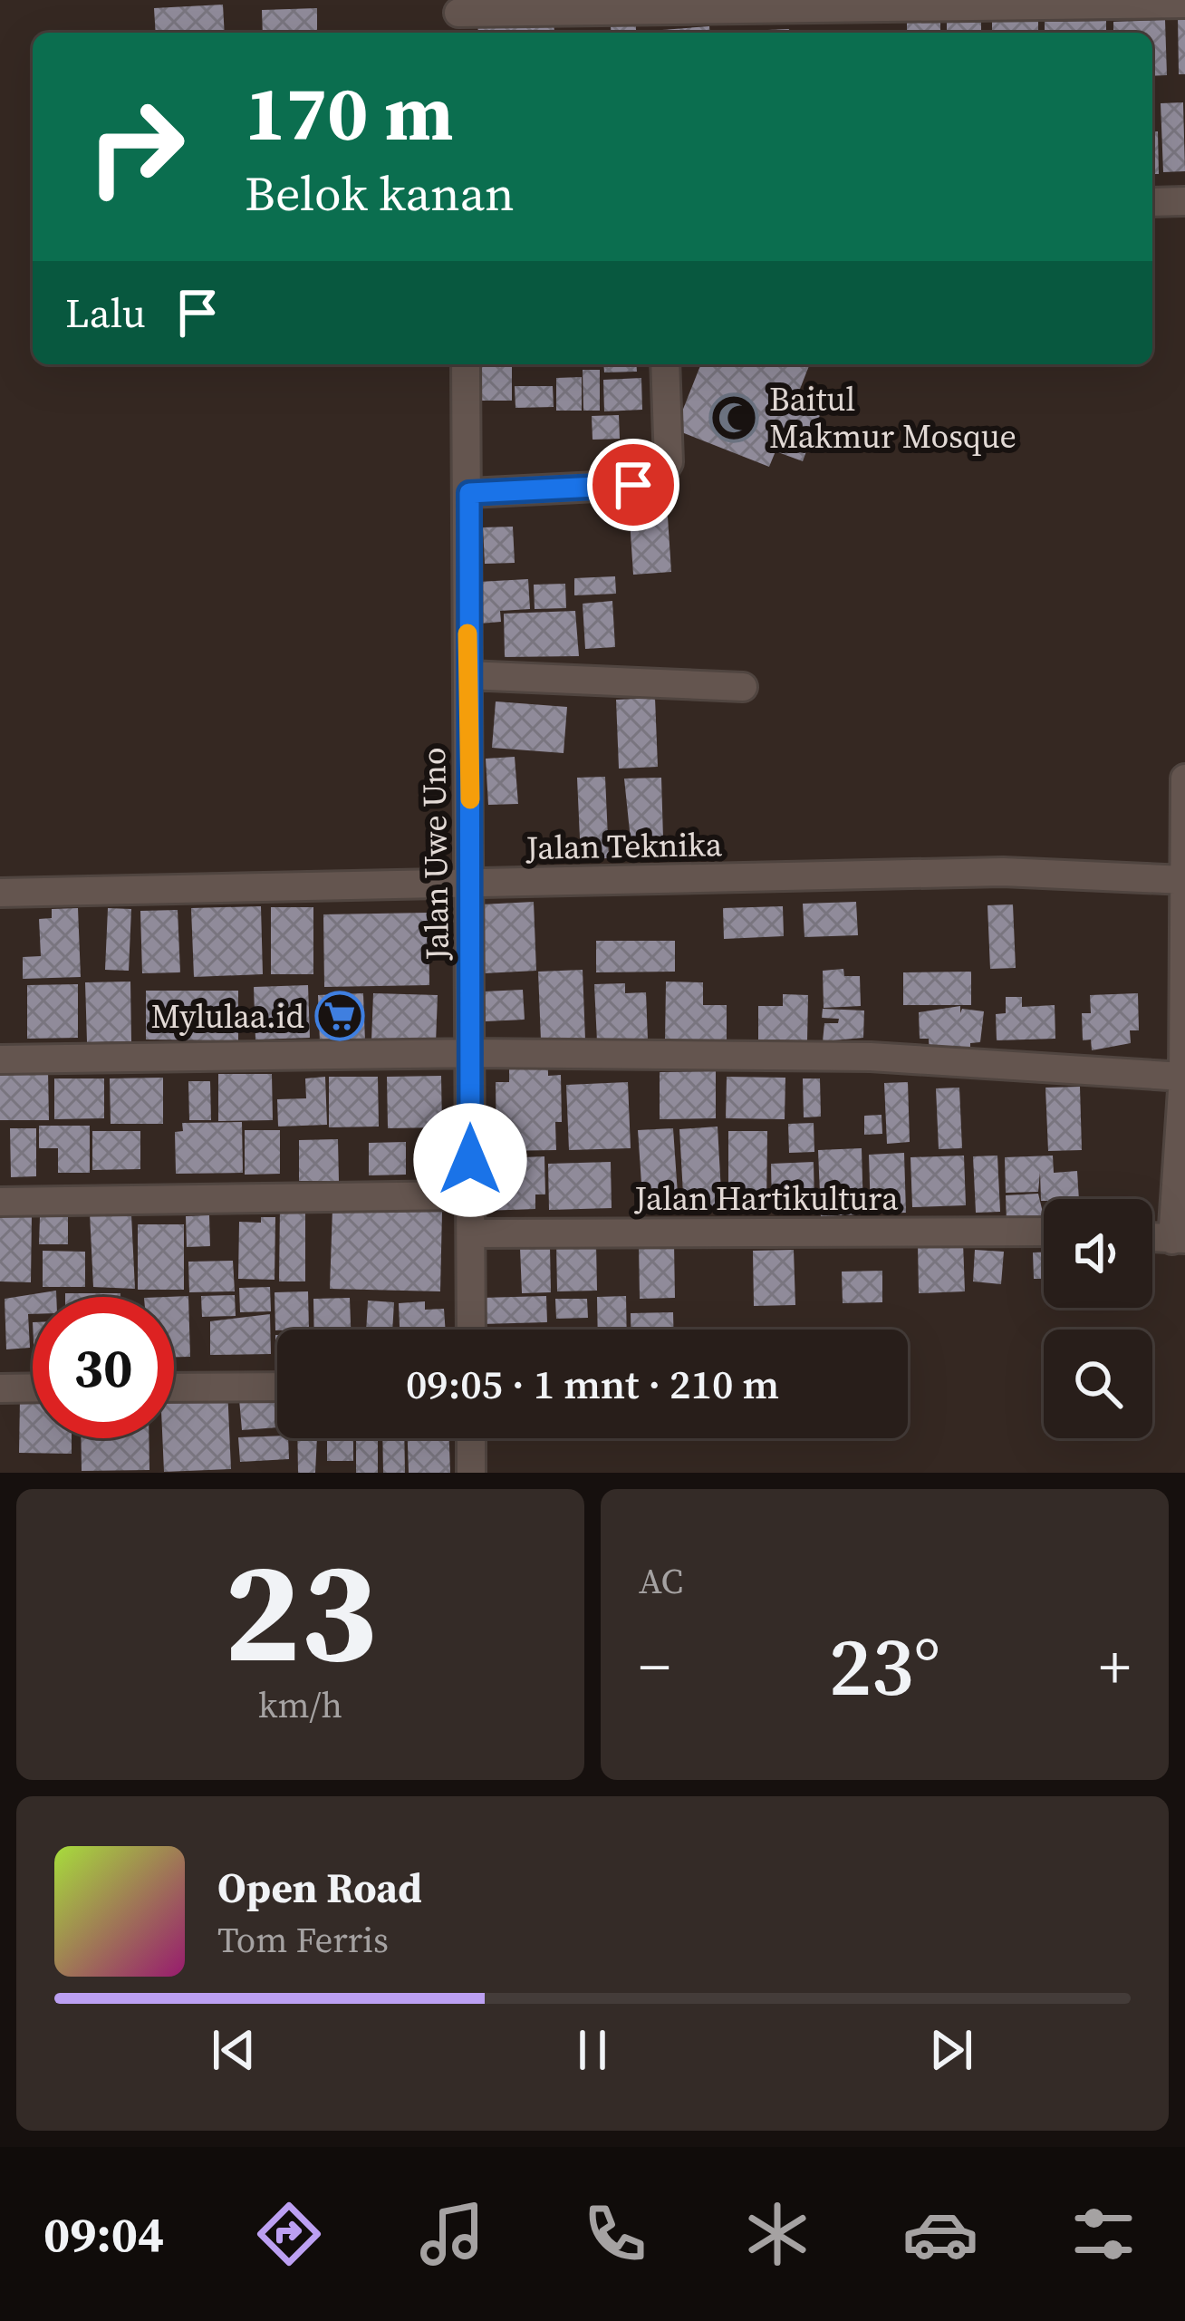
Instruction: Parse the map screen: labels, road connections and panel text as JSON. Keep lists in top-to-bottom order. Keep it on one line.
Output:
{"streets":{"street":["Jalan Teknika","Jalan Uwe Uno","Jalan Hartikultura"]},"crossings":[["Jalan Teknika","Jalan Uwe Uno"],["Jalan Uwe Uno","Jalan Hartikultura"]],"places":{"mosque":["Baitul Makmur Mosque"],"supermarket":["Mylulaa.id"]},"page":{"turn":["170 m","Belok kanan"],"then":"Lalu","limit":"30","trip":"09:05 · 1 mnt · 210 m","tile":[["23","km/h"],"AC"],"heat":["−","23°","+"],"song":["Open Road","Tom Ferris"],"tabs":"09:04"}}
